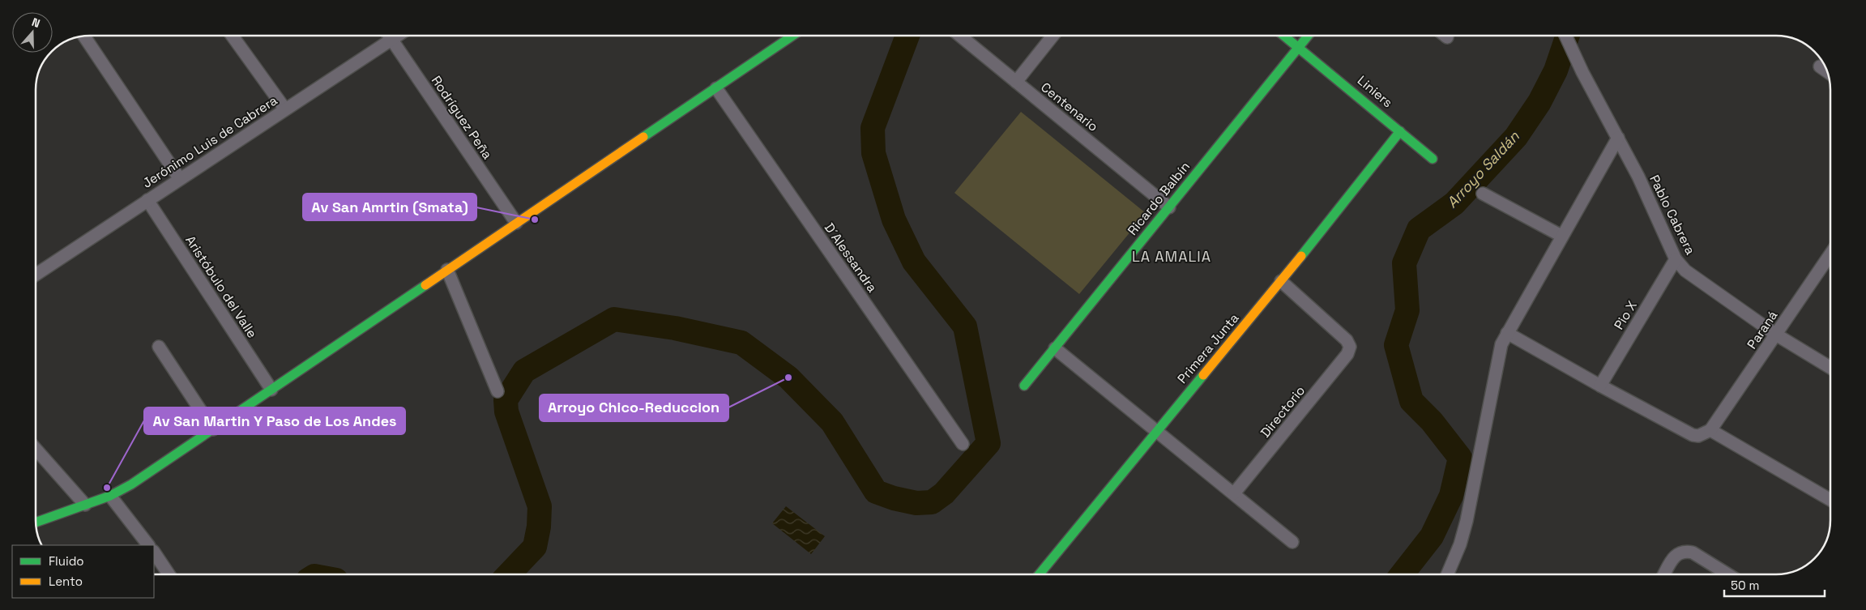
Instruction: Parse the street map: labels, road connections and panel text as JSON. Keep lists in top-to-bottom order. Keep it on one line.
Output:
{"streets":{"street":["Liniers","Centenario","Rodríguez Peña","Jerónimo Luis de Cabrera","Ricardo Balbín","Pablo Cabrera","D´Alessandra","Aristóbulo del Valle","Pio X","Paraná","Primera Junta","Directorio"]},"crossings":[["Liniers","Ricardo Balbín"],["Liniers","Primera Junta"],["Centenario","Ricardo Balbín"],["Rodríguez Peña","Jerónimo Luis de Cabrera"],["Jerónimo Luis de Cabrera","Aristóbulo del Valle"],["Pablo Cabrera","Pio X"],["Pablo Cabrera","Paraná"],["Primera Junta","Directorio"]],"districts":["LA AMALIA"],"water":["Arroyo Saldán"],"places":["Av San Amrtin (Smata)","Arroyo Chico-Reduccion","Av San Martin Y Paso de Los Andes"],"legend":["Fluido","Lento"],"scale_bar":"50 m","north":"top"}
